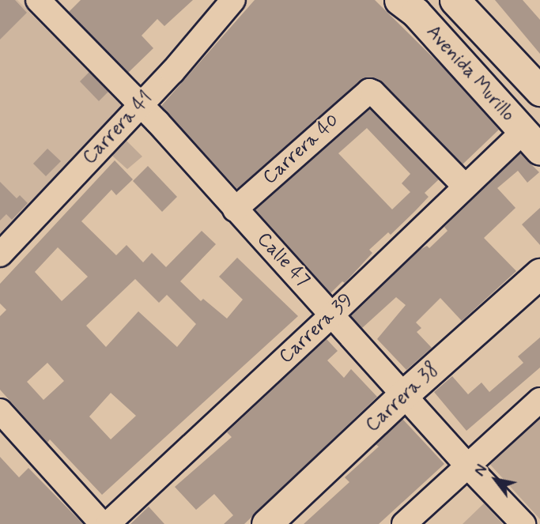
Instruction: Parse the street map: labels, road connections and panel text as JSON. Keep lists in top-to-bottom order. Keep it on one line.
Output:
{"streets":{"main road":["Avenida Murillo","Carrera 38"],"street":["Carrera 41","Carrera 40","Calle 47","Carrera 39"]},"crossings":[["Avenida Murillo","Carrera 39"],["Carrera 41","Calle 47"],["Carrera 40","Calle 47"],["Carrera 40","Carrera 39"],["Calle 47","Carrera 39"],["Calle 47","Carrera 38"]],"north":"top left"}
